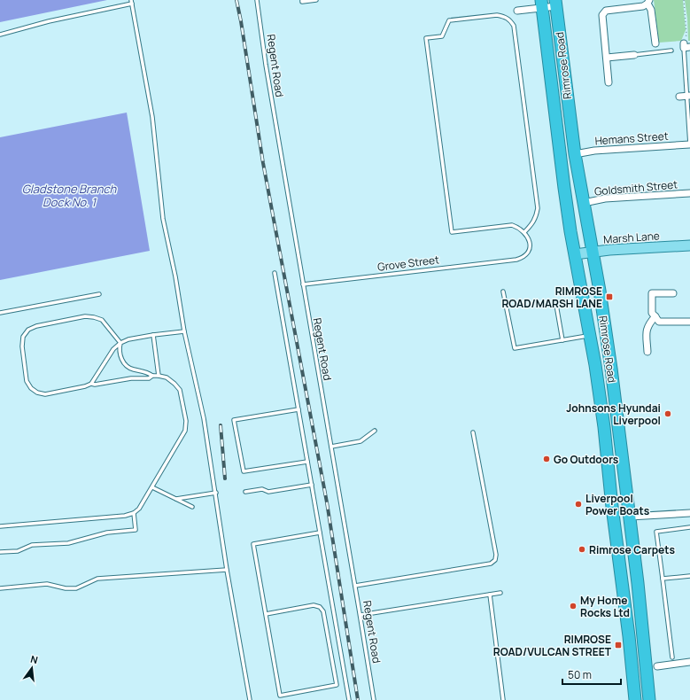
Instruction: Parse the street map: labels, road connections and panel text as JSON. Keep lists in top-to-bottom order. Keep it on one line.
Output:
{"streets":{"highway":["Rimrose Road"],"main road":["Marsh Lane"],"street":["Hemans Street","Goldsmith Street"],"lane":["Regent Road","Grove Street"]},"crossings":[["Regent Road","Grove Street"],["Rimrose Road","Hemans Street"],["Rimrose Road","Goldsmith Street"],["Rimrose Road","Marsh Lane"]],"water":["Gladstone Branch Dock No. 1"],"places":{"transit":["RIMROSE ROAD/MARSH LANE","RIMROSE ROAD/VULCAN STREET"],"other":["Johnsons Hyundai Liverpool","Go Outdoors","Liverpool Power Boats","Rimrose Carpets","My Home Rocks Ltd"]},"scale_bar":"50 m","north":"top"}
